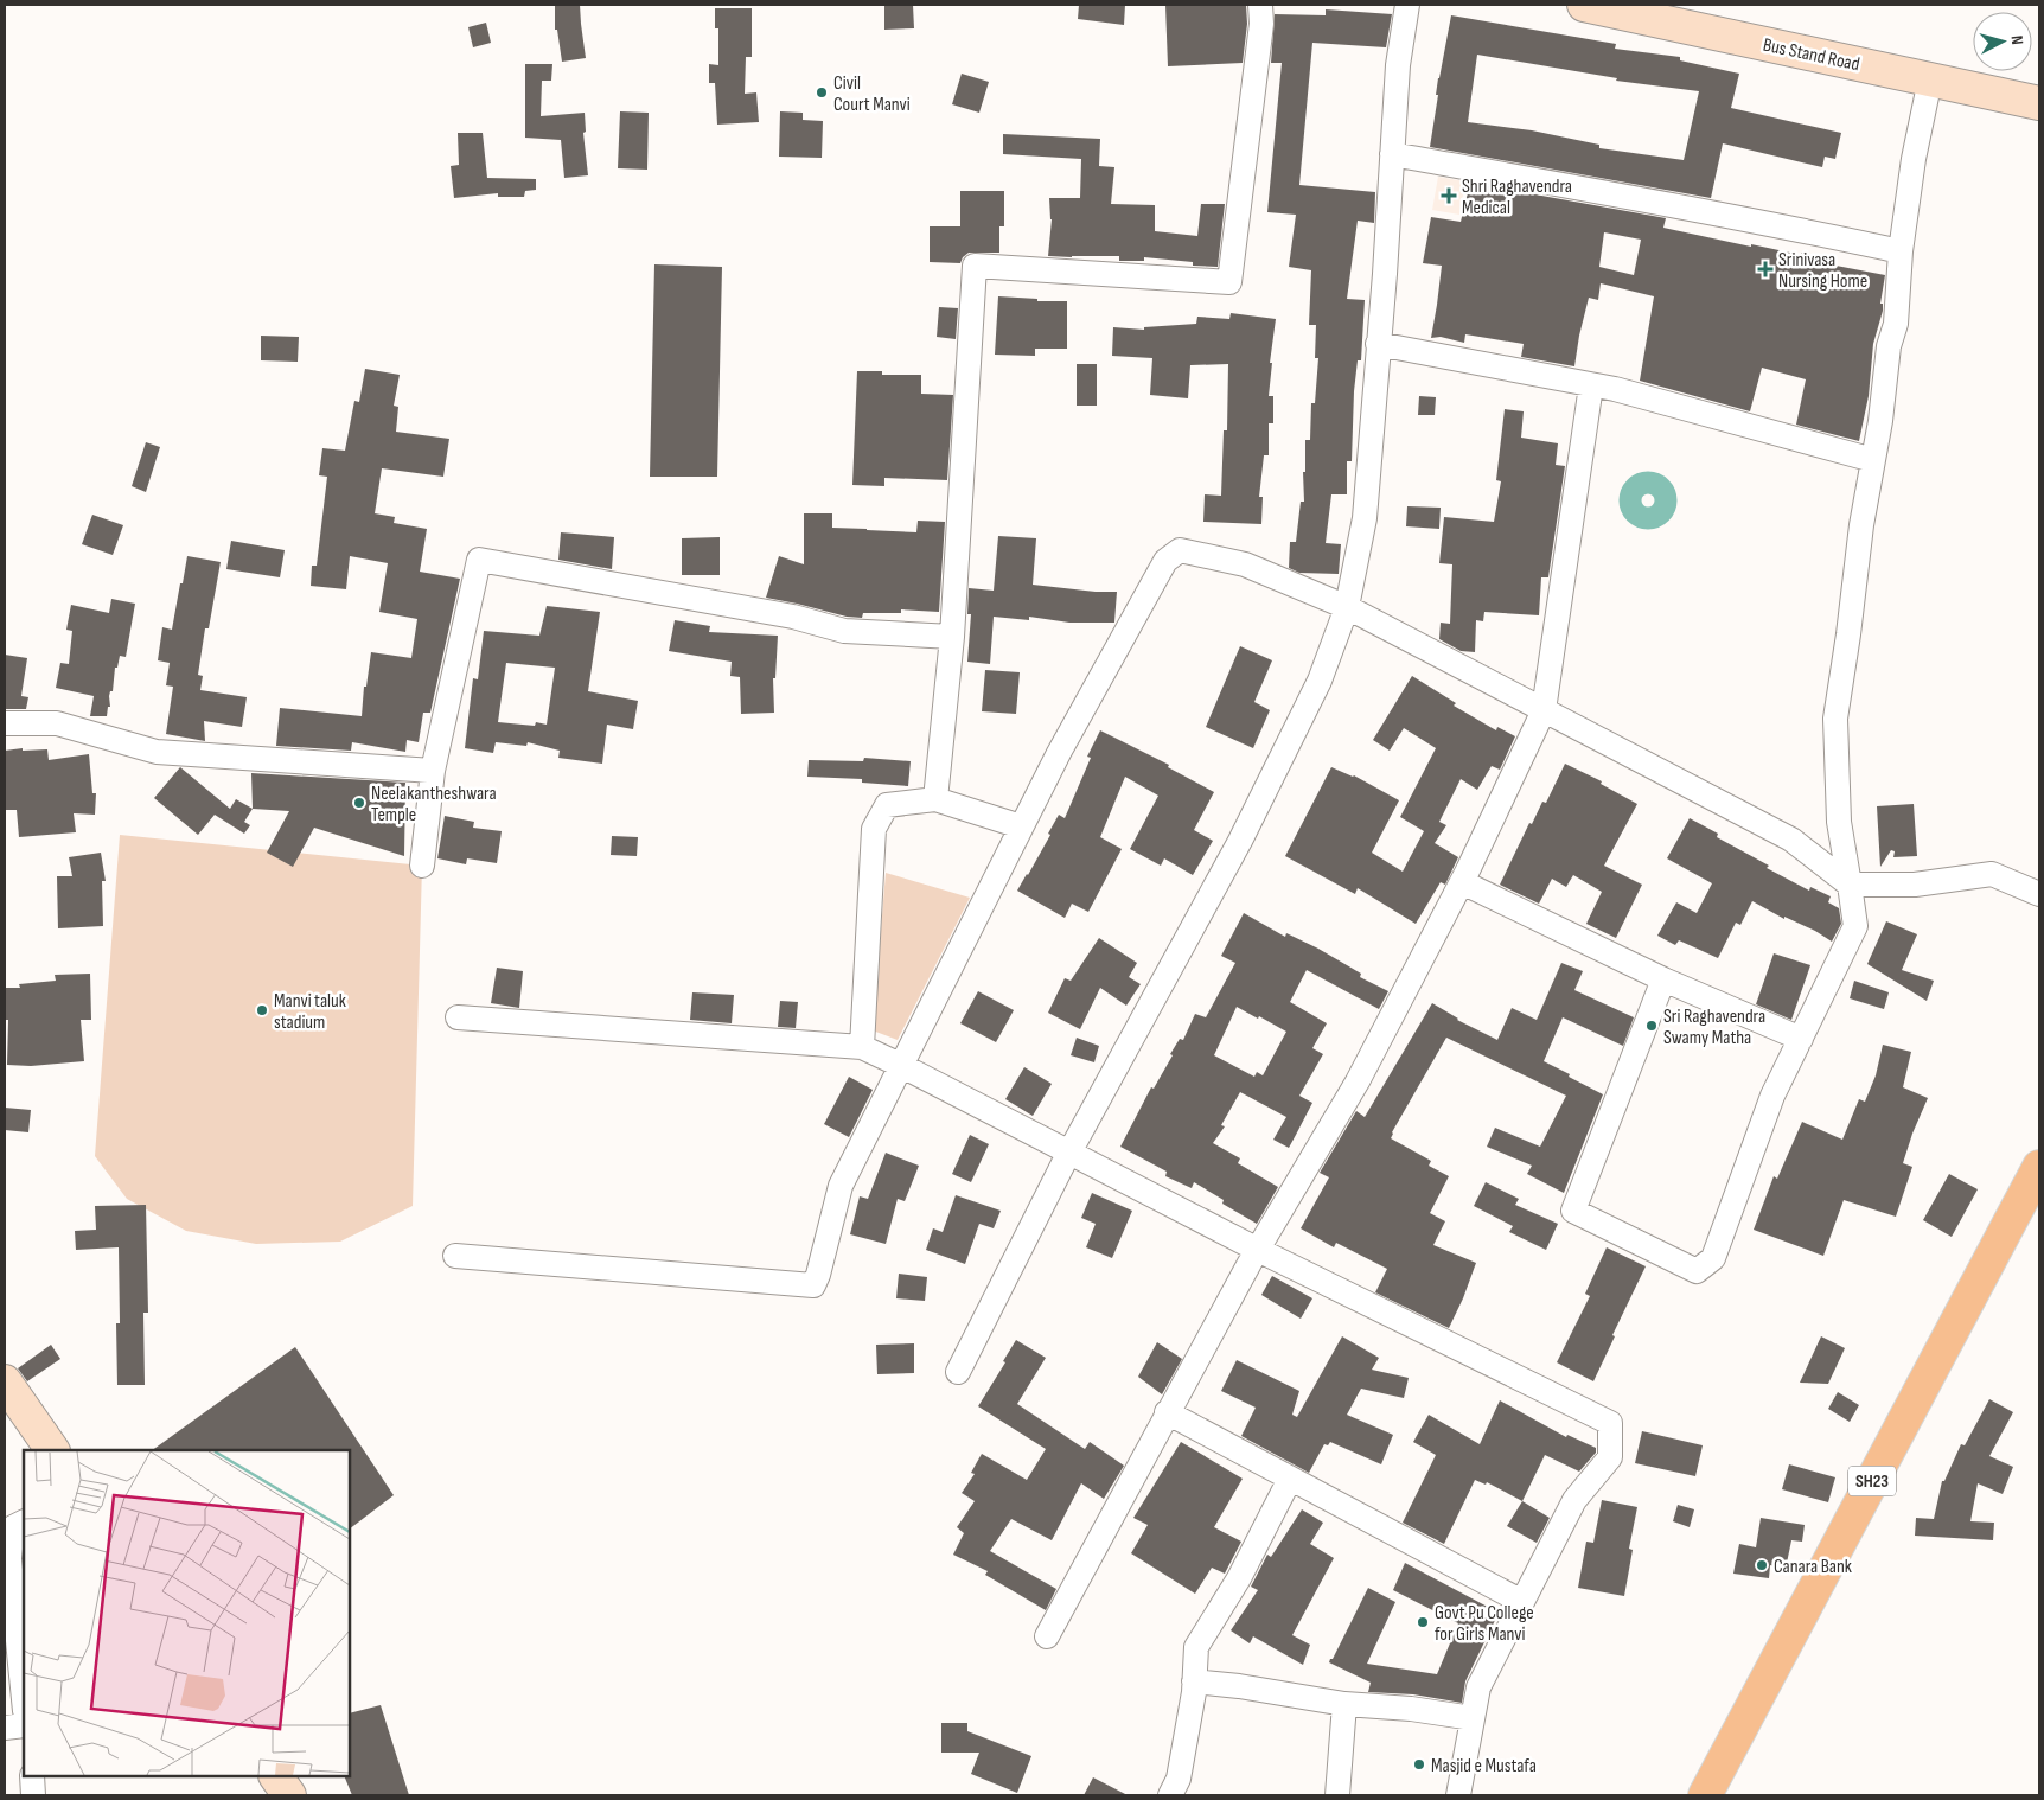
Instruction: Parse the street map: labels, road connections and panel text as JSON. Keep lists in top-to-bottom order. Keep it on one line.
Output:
{"streets":{"main road":["Bus Stand Road","SH23"]},"places":{"other":["Civil Court Manvi","Neelakantheshwara Temple","Manvi taluk stadium","Sri Raghavendra Swamy Matha","Canara Bank","Govt Pu College for Girls Manvi","Masjid e Mustafa"],"health":["Shri Raghavendra Medical","Srinivasa Nursing Home"]},"north":"right"}
